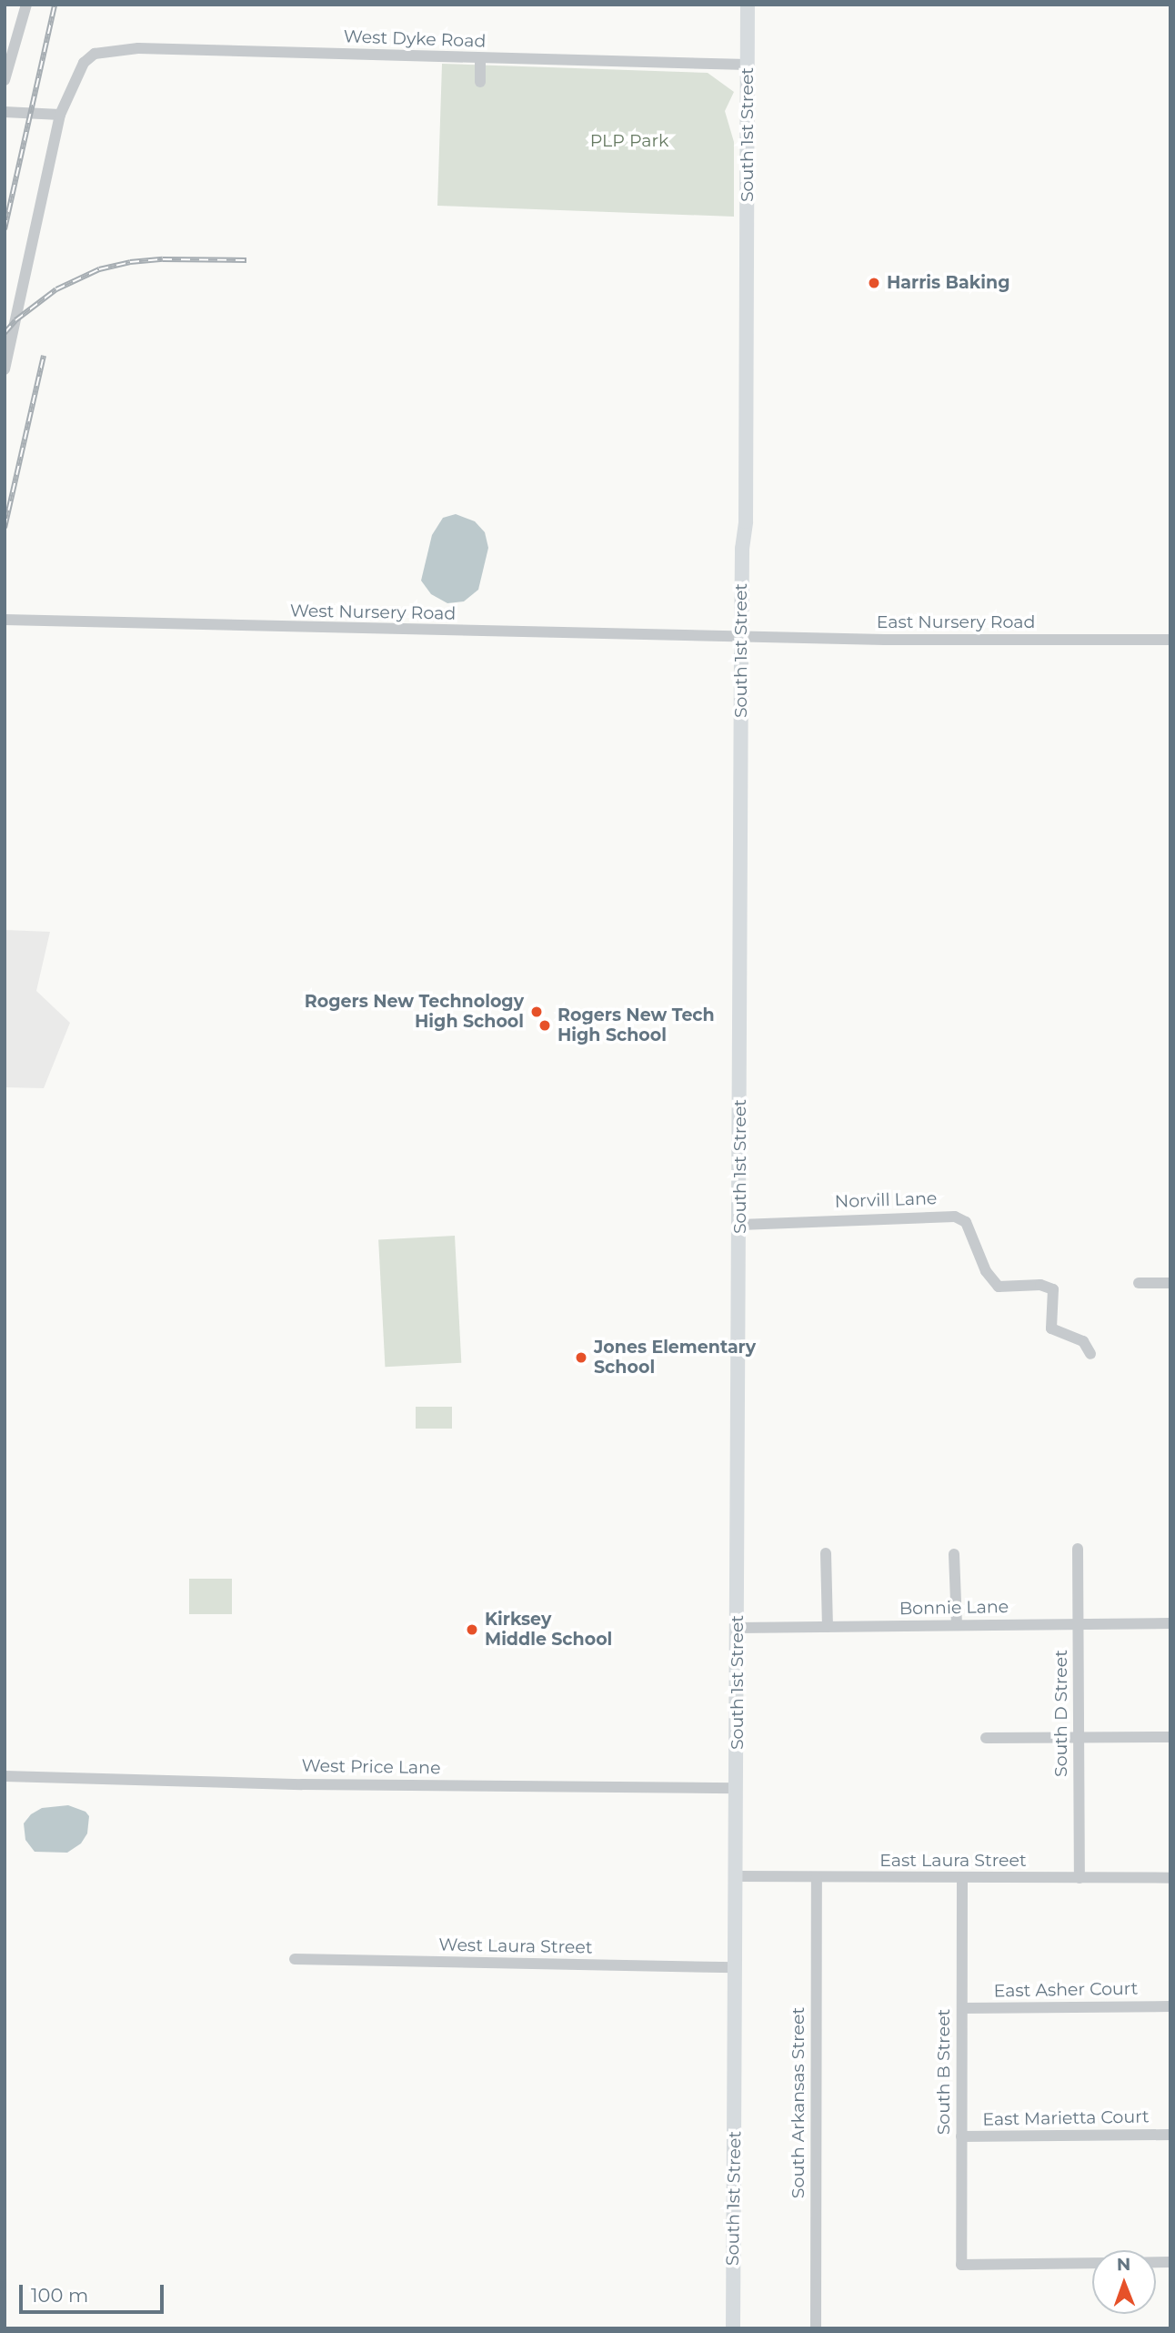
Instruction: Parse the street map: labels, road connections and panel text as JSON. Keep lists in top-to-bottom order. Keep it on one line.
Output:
{"streets":{"main road":["South 1st Street"],"street":["West Dyke Road","West Nursery Road","East Nursery Road","Norvill Lane","Bonnie Lane","South D Street","West Price Lane","East Laura Street","West Laura Street","East Asher Court","South B Street","South Arkansas Street","East Marietta Court"]},"crossings":[["West Dyke Road","South 1st Street"],["South 1st Street","West Nursery Road"],["South 1st Street","East Nursery Road"],["South 1st Street","Norvill Lane"],["South 1st Street","Bonnie Lane"],["South 1st Street","West Price Lane"],["South 1st Street","East Laura Street"],["South 1st Street","West Laura Street"],["West Nursery Road","East Nursery Road"],["Bonnie Lane","South D Street"],["South D Street","East Laura Street"],["East Laura Street","South B Street"],["East Laura Street","South Arkansas Street"],["East Asher Court","South B Street"],["South B Street","East Marietta Court"]],"parks":["PLP Park"],"places":["Harris Baking","Rogers New Technology High School","Rogers New Tech High School","Jones Elementary School","Kirksey Middle School"],"scale_bar":"100 m","north":"top"}
